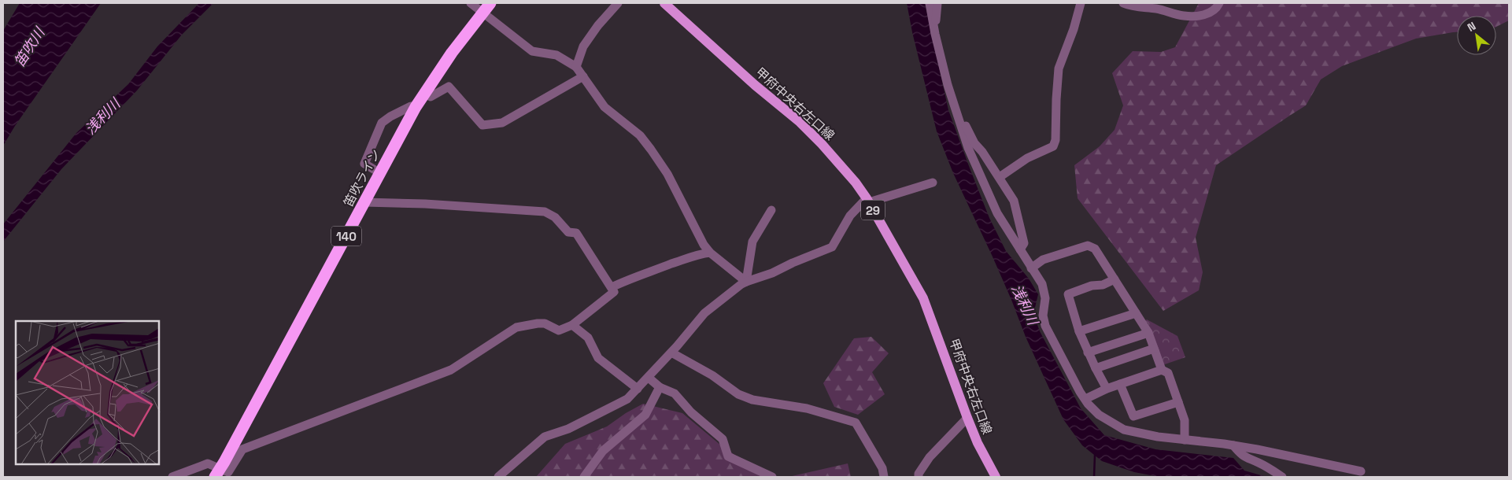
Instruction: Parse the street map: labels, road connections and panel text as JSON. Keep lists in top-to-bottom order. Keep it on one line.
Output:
{"streets":{"highway":["笛吹ライン","140"],"main road":["甲府中央右左口線","29"]},"water":["笛吹川","浅利川"],"north":"top left"}
